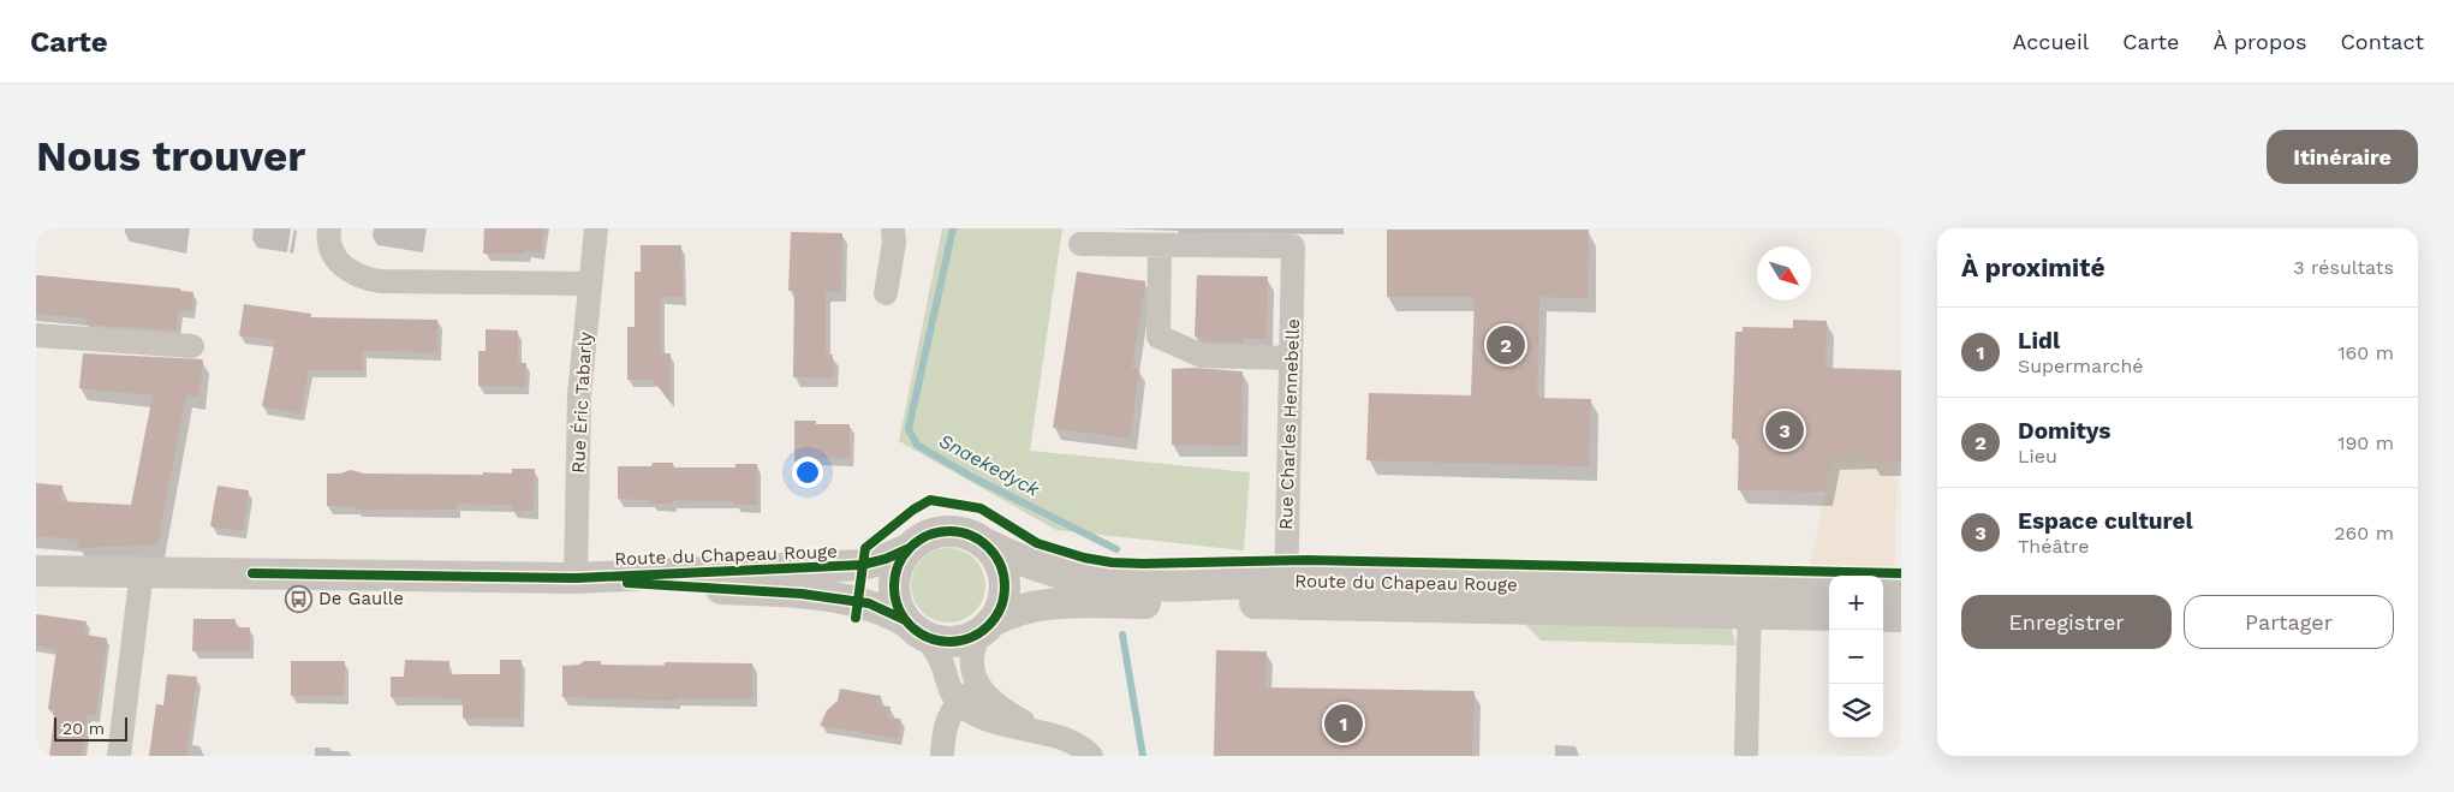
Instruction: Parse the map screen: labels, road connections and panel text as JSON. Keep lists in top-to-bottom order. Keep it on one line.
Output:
{"streets":{"street":["Rue Éric Tabarly","Rue Charles Hennebelle","Route du Chapeau Rouge"]},"crossings":[["Rue Éric Tabarly","Route du Chapeau Rouge"],["Rue Charles Hennebelle","Route du Chapeau Rouge"]],"water":["Snaekedyck"],"places":{"bus stop":["De Gaulle"]},"scale_bar":"20 m","north":"bottom right","page":{"header":"Carte","nav":["Accueil","Carte","À propos","Contact"],"buttons":["Itinéraire",["Enregistrer","Partager"]],"title":"Nous trouver","heading":["À proximité","3 résultats"],"list":[{"mark":"1","name":"Lidl","note":"Supermarché","value":"160 m"},{"mark":"2","name":"Domitys","note":"Lieu","value":"190 m"},{"mark":"3","name":"Espace culturel","note":"Théâtre","value":"260 m"}],"pins":["2","3","1"],"map_buttons":["+","−"],"scale":"20 m"}}
